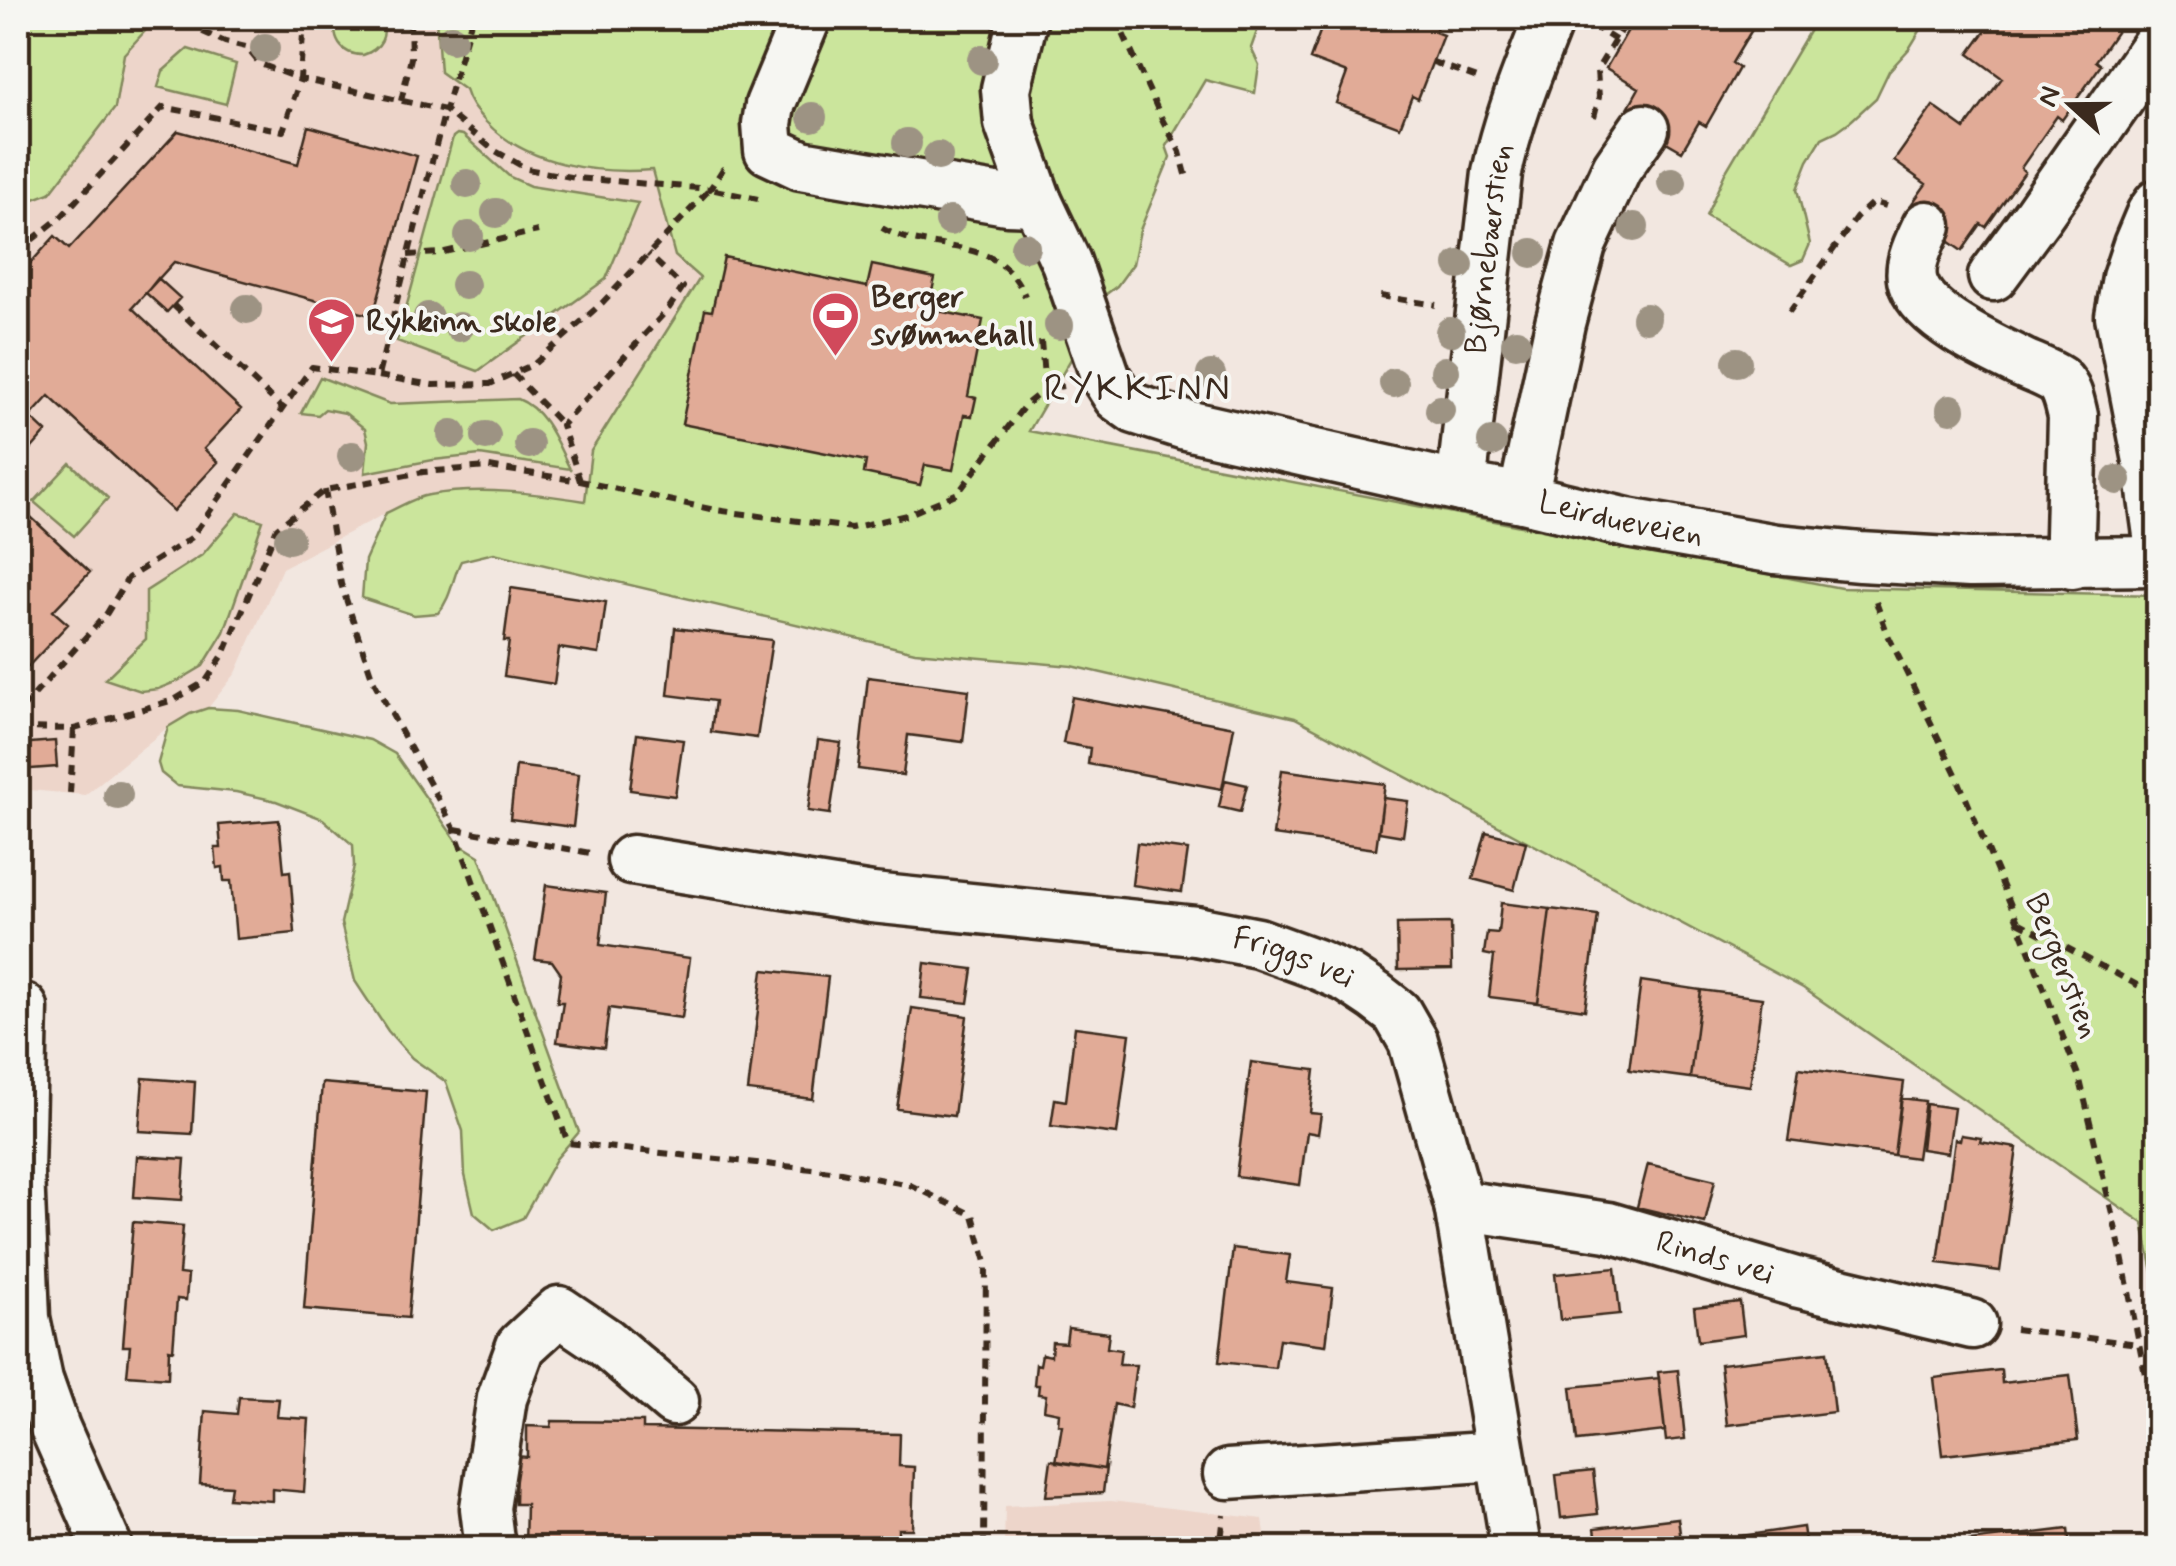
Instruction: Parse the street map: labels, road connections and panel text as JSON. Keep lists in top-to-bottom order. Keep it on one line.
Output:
{"streets":{"street":["Bjørnebærstien","Leirdueveien","Friggs vei","Rinds vei"],"path":["Bergerstien"]},"crossings":[["Bjørnebærstien","Leirdueveien"],["Leirdueveien","Bergerstien"],["Friggs vei","Rinds vei"]],"districts":["RYKKINN"],"places":{"sports":["Berger svømmehall"],"school or university":["Rykkinn skole"]},"north":"left"}
